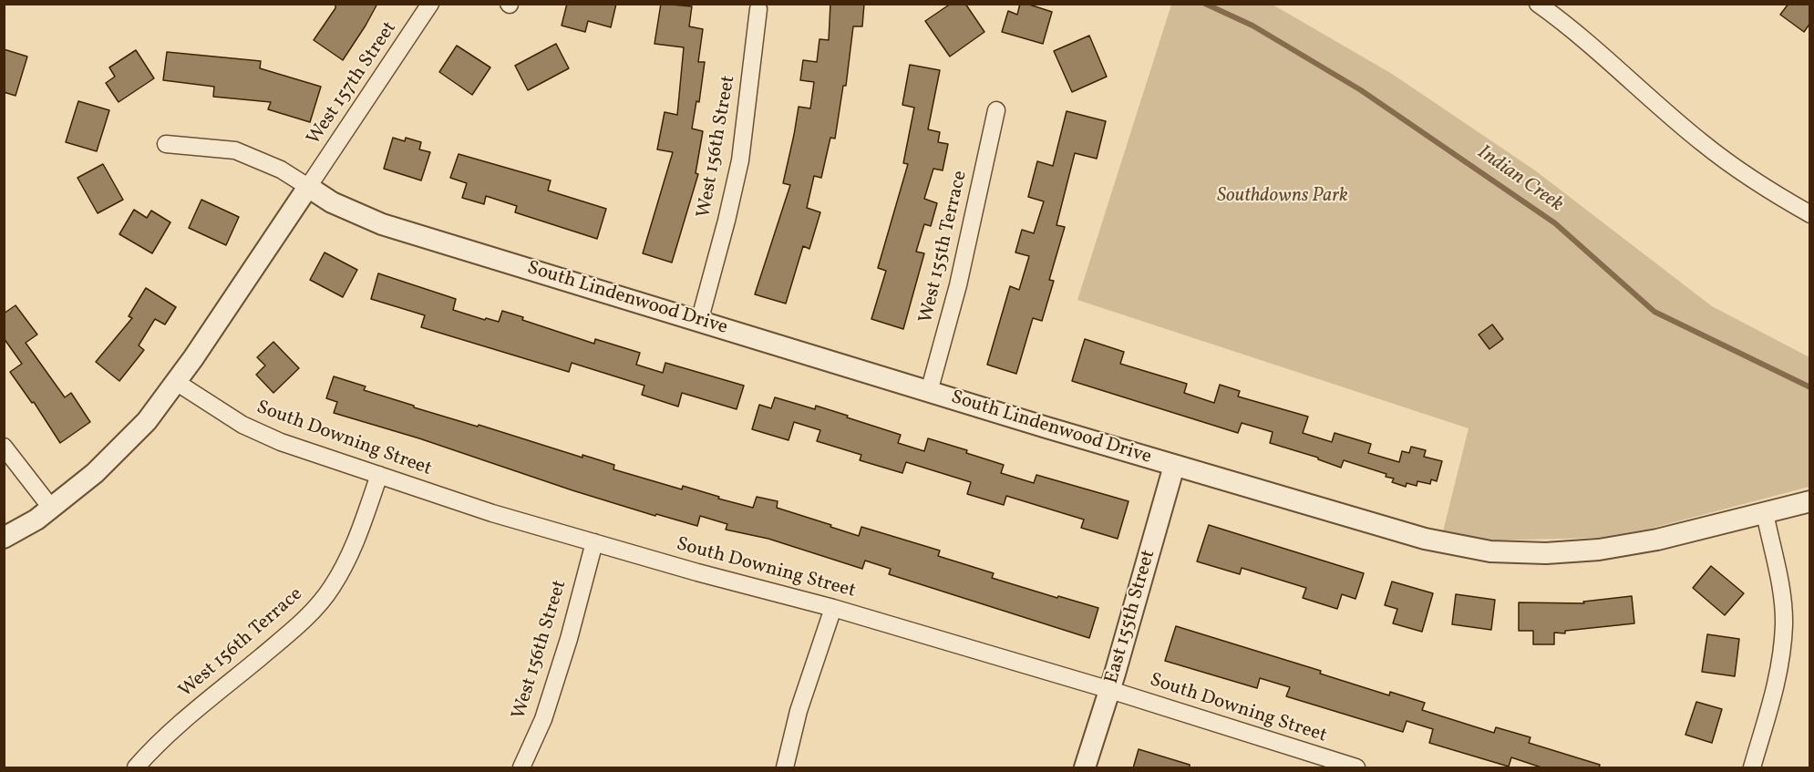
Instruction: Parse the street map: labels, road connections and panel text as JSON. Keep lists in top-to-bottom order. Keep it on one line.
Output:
{"streets":{"street":["West 157th Street","West 156th Street","West 155th Terrace","South Lindenwood Drive","South Downing Street","East 155th Street","West 156th Terrace"]},"crossings":[["West 157th Street","South Lindenwood Drive"],["West 156th Street","South Lindenwood Drive"],["West 156th Street","South Downing Street"],["West 155th Terrace","South Lindenwood Drive"],["South Lindenwood Drive","East 155th Street"],["South Downing Street","East 155th Street"],["South Downing Street","West 156th Terrace"]],"water":["Indian Creek"],"parks":["Southdowns Park"]}
